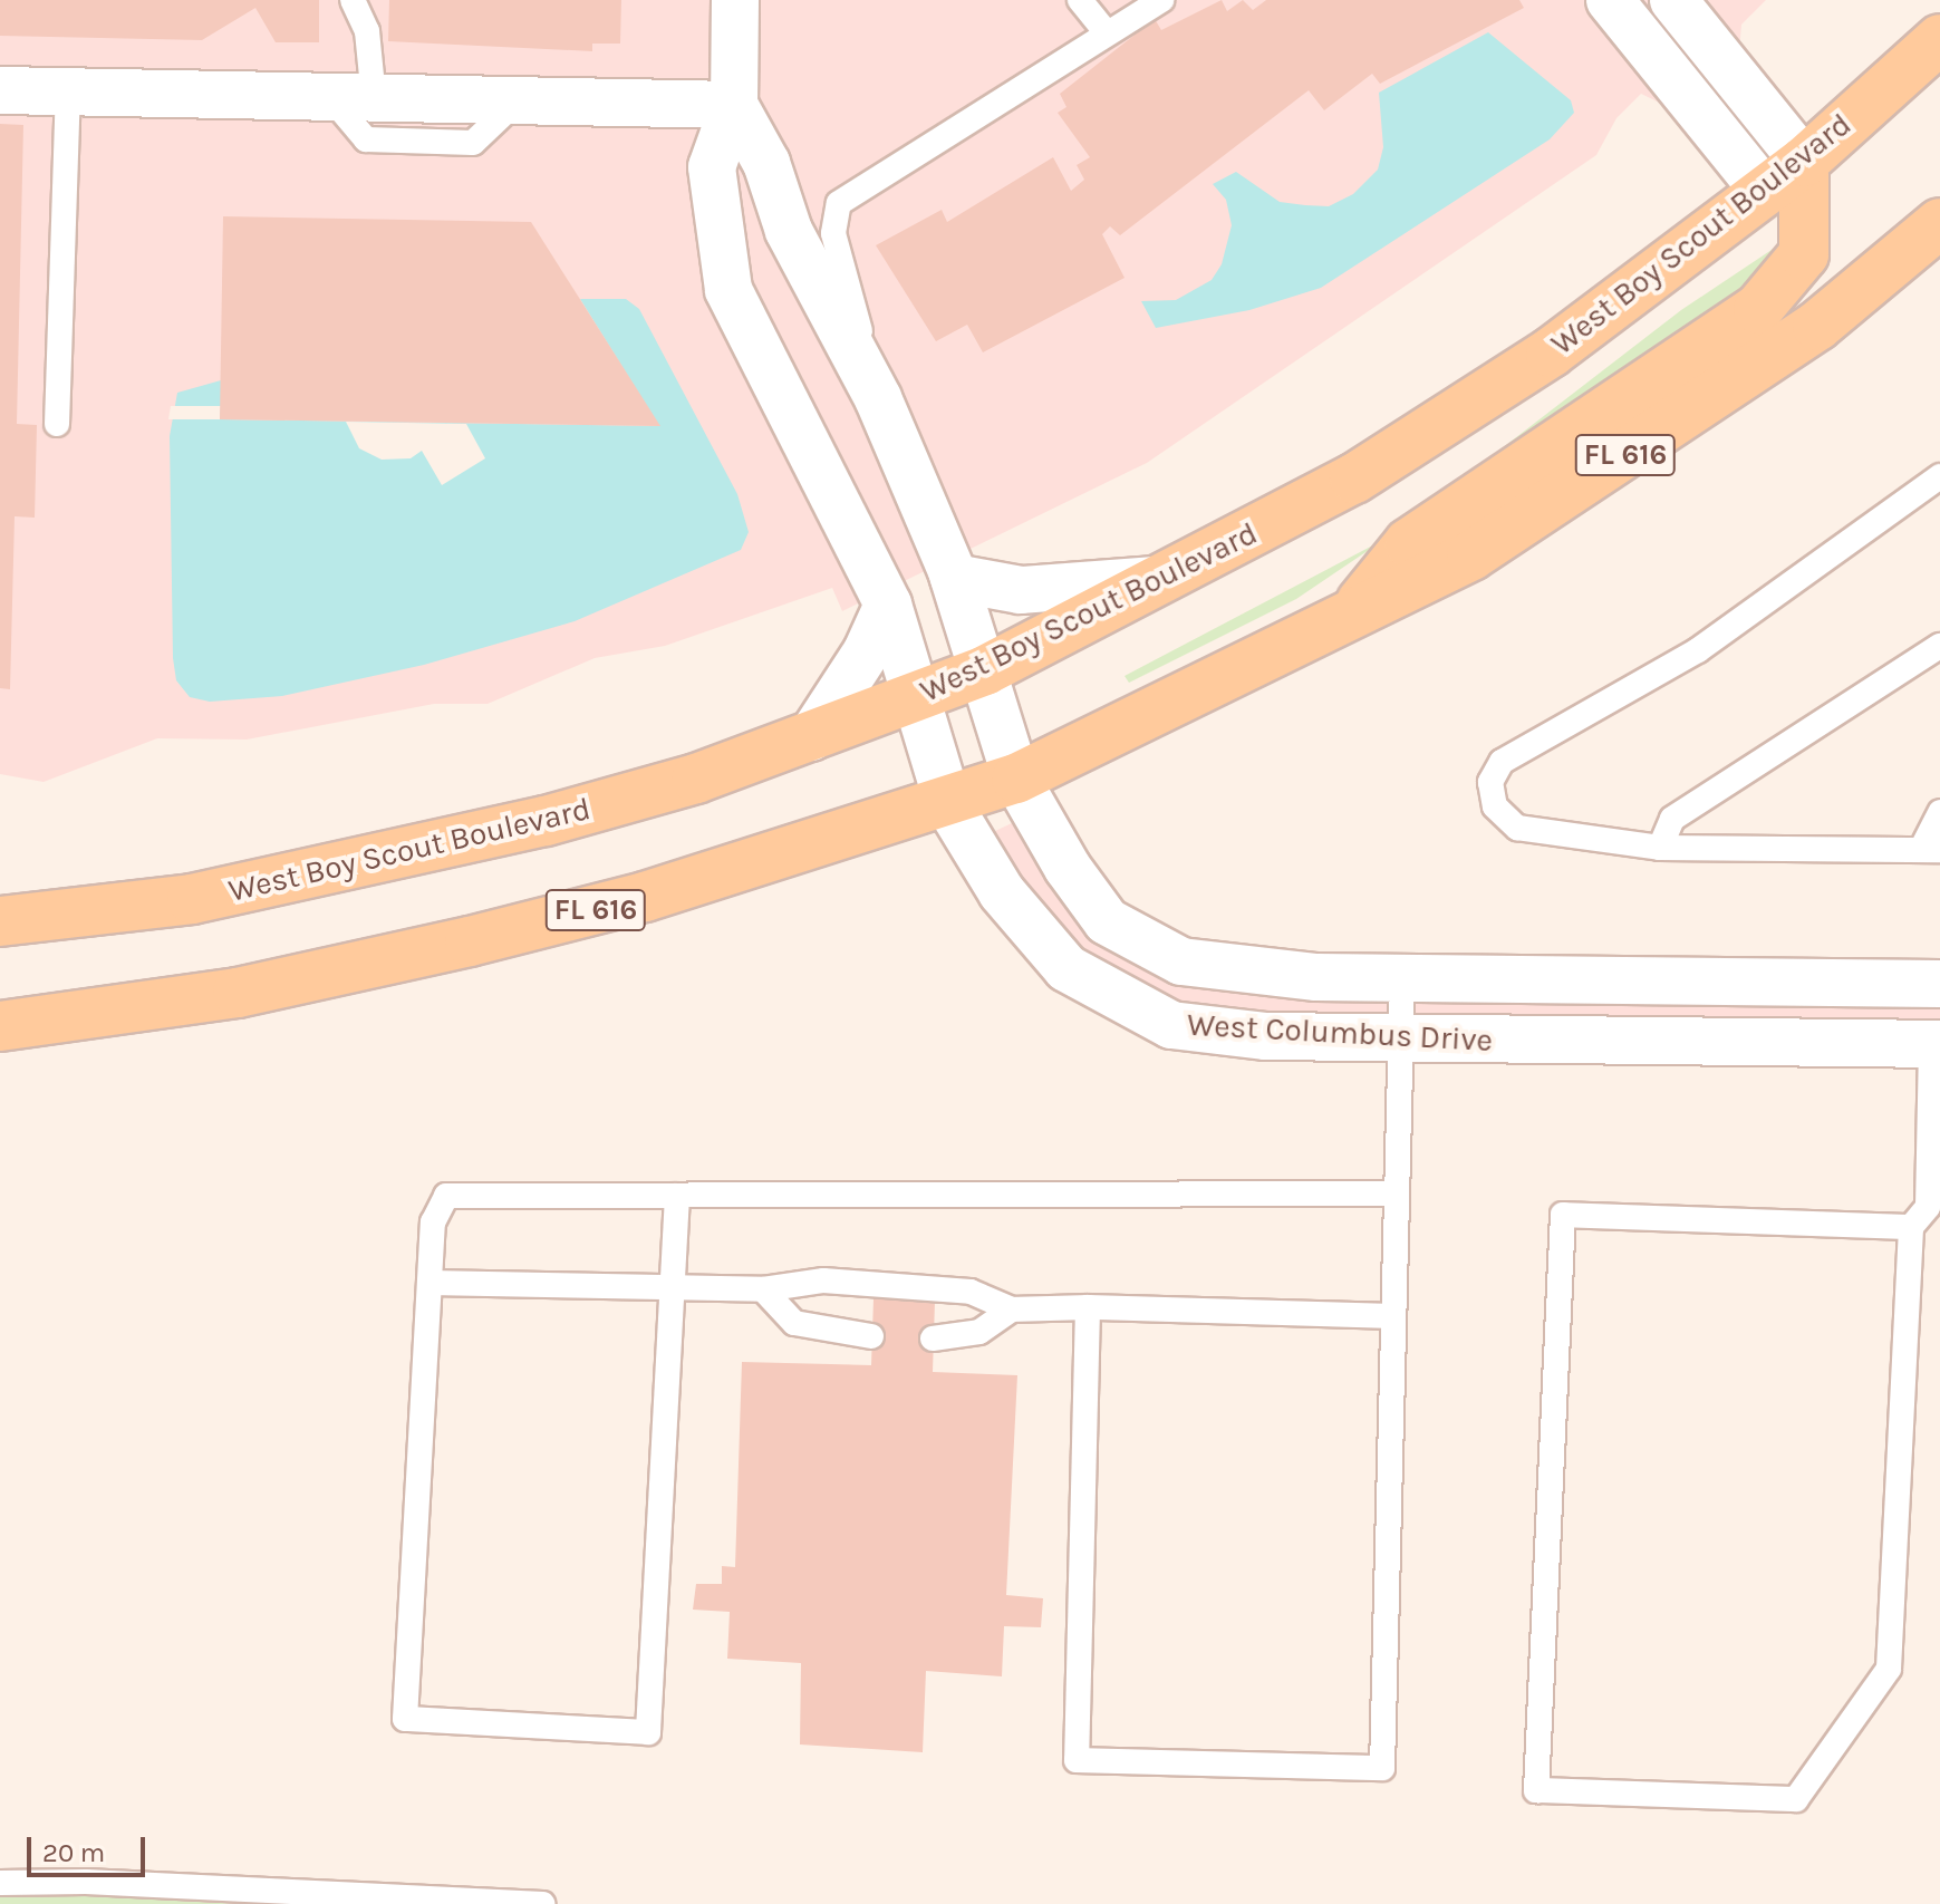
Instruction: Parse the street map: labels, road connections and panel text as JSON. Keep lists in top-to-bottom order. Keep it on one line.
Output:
{"streets":{"main road":["West Boy Scout Boulevard","FL 616"],"street":["West Columbus Drive"]},"crossings":[["West Boy Scout Boulevard","West Columbus Drive"],["FL 616","West Columbus Drive"]],"scale_bar":"20 m"}
